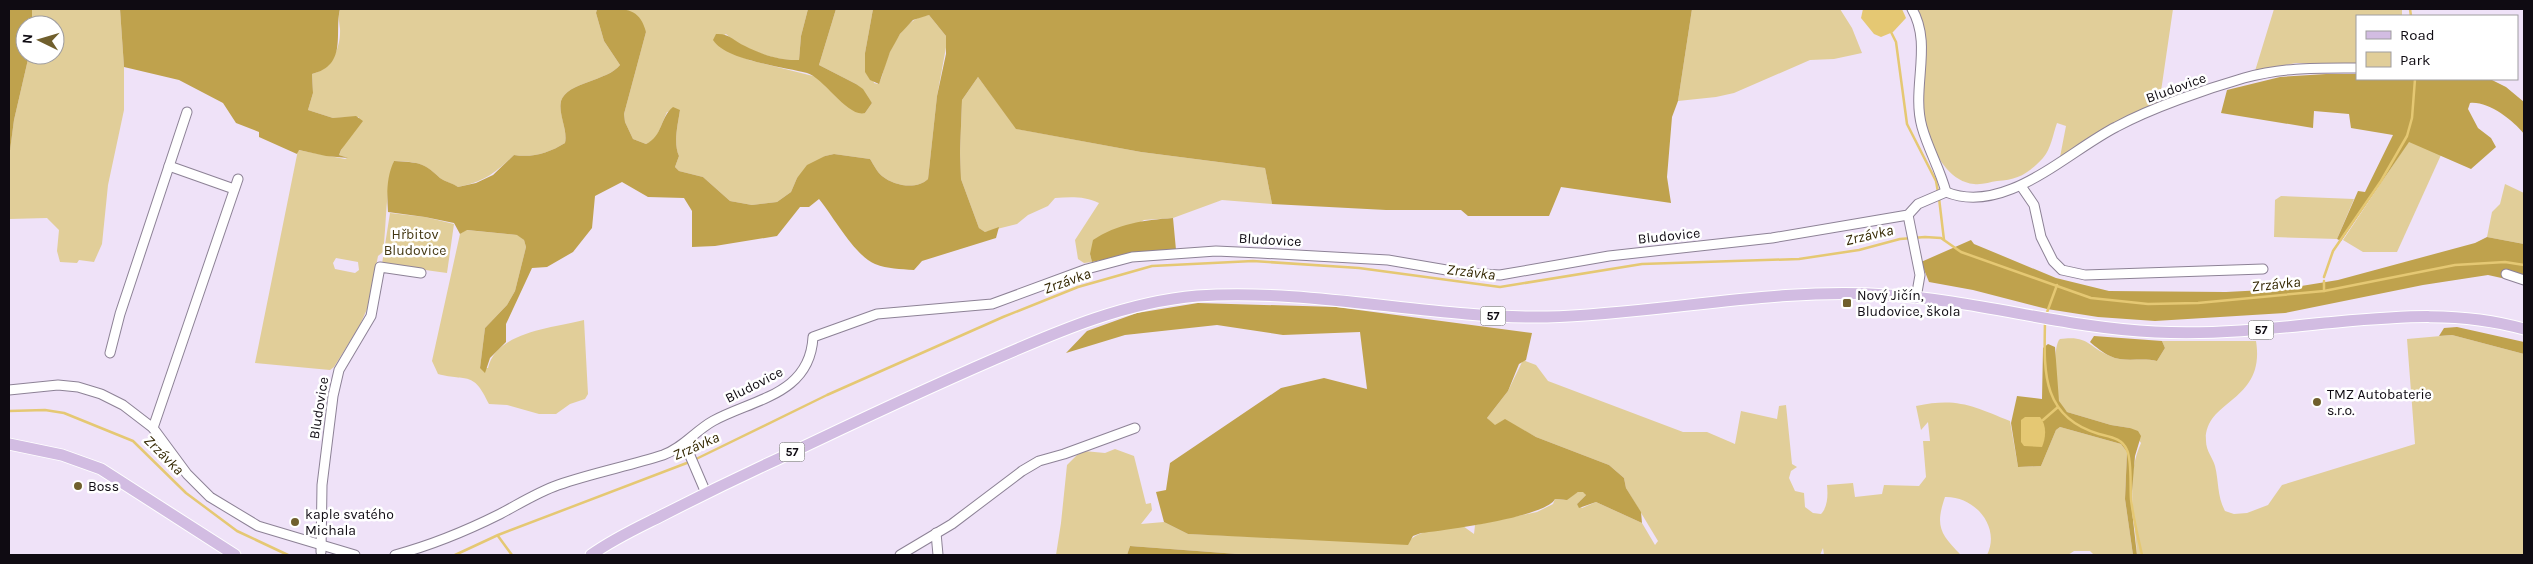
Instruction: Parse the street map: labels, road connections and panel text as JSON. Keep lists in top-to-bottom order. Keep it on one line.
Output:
{"streets":{"main road":["57"],"street":["Bludovice"]},"water":["Zrzávka"],"parks":["Hřbitov Bludovice"],"places":{"transit":["Nový Jičín, Bludovice, škola"],"other":["TMZ Autobaterie s.r.o.","Boss","kaple svatého Michala"]},"legend":["Road","Park"],"north":"left"}
